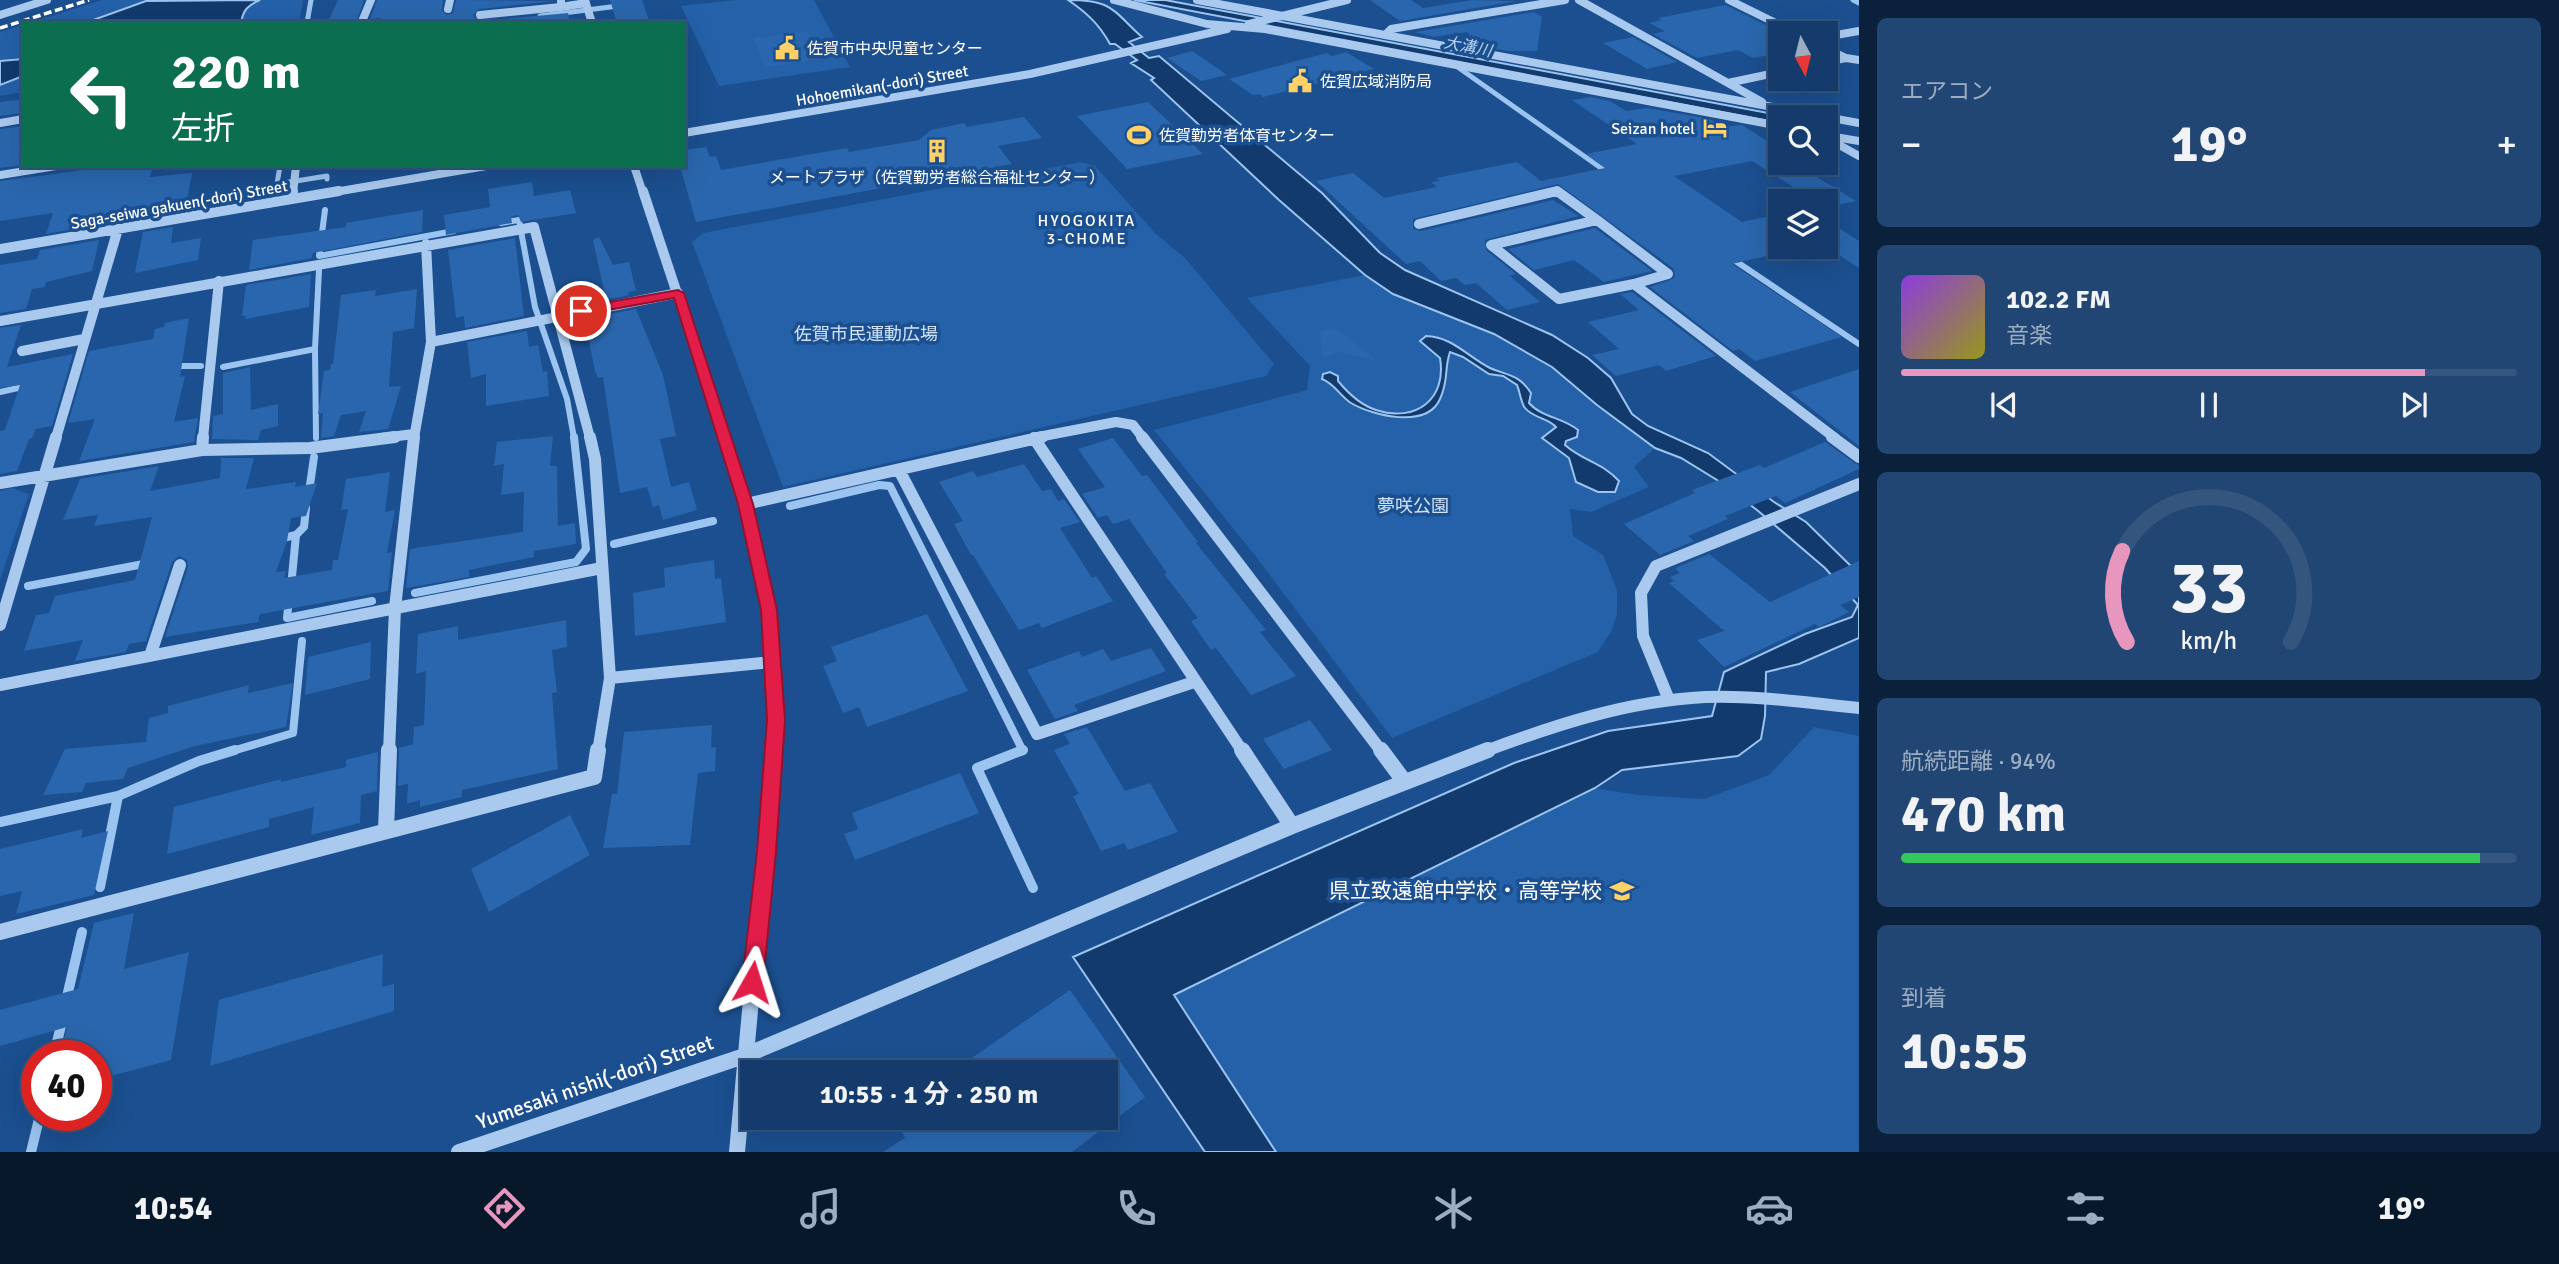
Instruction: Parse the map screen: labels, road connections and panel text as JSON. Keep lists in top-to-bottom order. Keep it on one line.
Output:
{"streets":{"street":["Hohoemikan(-dori) Street","Saga-seiwa gakuen(-dori) Street","Yumesaki nishi(-dori) Street"]},"districts":["HYOGOKITA 3-CHOME"],"water":["大溝川"],"parks":["佐賀市民運動広場","夢咲公園"],"places":{"public building":["佐賀市中央児童センター","佐賀広域消防局"],"hotel":["Seizan hotel"],"sports":["佐賀勤労者体育センター"],"building":["メートプラザ（佐賀勤労者総合福祉センター）"],"school or university":["県立致遠館中学校・高等学校"]},"north":"bottom","page":{"tile":["エアコン",["航続距離 · 94%","470 km"],["到着","10:55"]],"turn":["220 m","左折"],"heat":["−","19°","+"],"song":["102.2 FM","音楽"],"limit":"40","trip":"10:55 · 1 分 · 250 m","tabs":["10:54","19°"],"gauge":["33","km/h"]}}
